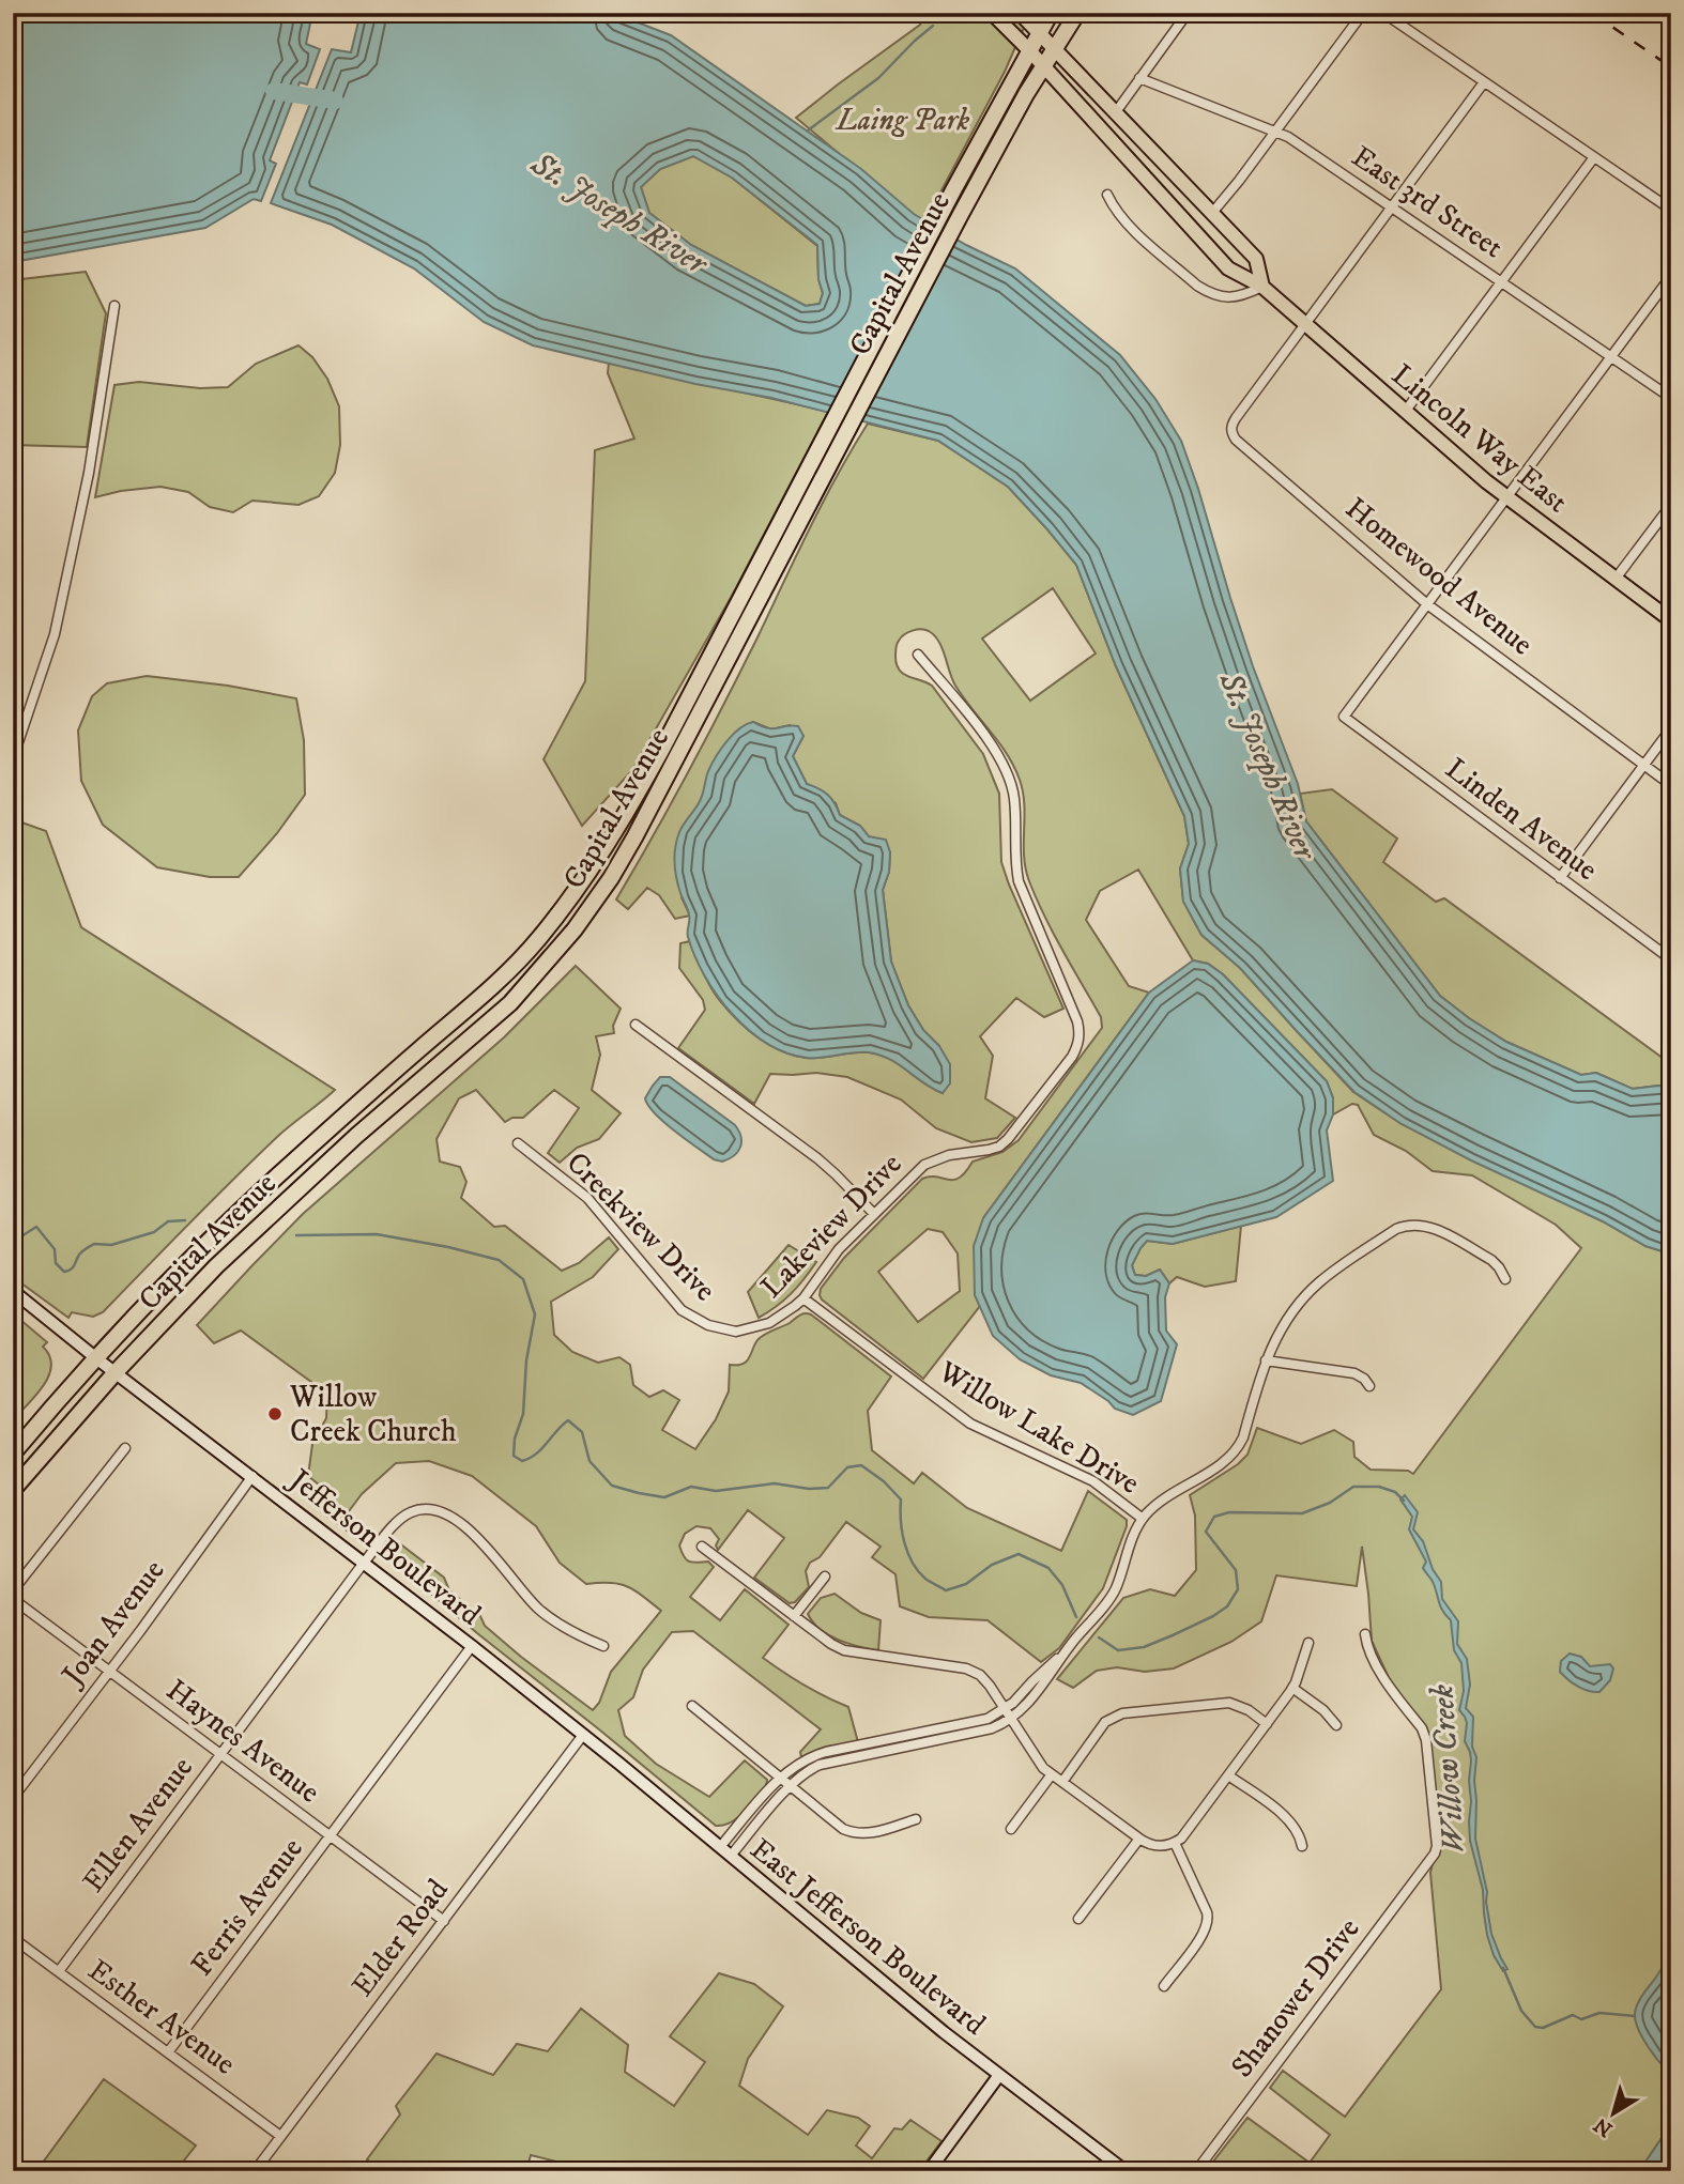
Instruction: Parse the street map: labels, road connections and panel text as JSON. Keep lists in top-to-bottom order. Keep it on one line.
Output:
{"streets":{"highway":["Capital Avenue"],"main road":["Lincoln Way East"],"street":["East 3rd Street","Homewood Avenue","Linden Avenue","Lakeview Drive","Creekview Drive","Willow Lake Drive","Jefferson Boulevard","Joan Avenue","Haynes Avenue","Ellen Avenue","Ferris Avenue","East Jefferson Boulevard","Elder Road","Shanower Drive","Esther Avenue"]},"crossings":[["Capital Avenue","Lincoln Way East"],["Capital Avenue","Jefferson Boulevard"],["Lincoln Way East","Homewood Avenue"],["Homewood Avenue","Linden Avenue"],["Lakeview Drive","Creekview Drive"],["Lakeview Drive","Willow Lake Drive"],["Jefferson Boulevard","Joan Avenue"],["Jefferson Boulevard","Ellen Avenue"],["Jefferson Boulevard","Ferris Avenue"],["Jefferson Boulevard","East Jefferson Boulevard"],["Jefferson Boulevard","Elder Road"],["Joan Avenue","Haynes Avenue"],["Haynes Avenue","Ellen Avenue"],["Haynes Avenue","Ferris Avenue"],["Haynes Avenue","Elder Road"],["Ellen Avenue","Esther Avenue"],["Ferris Avenue","Esther Avenue"],["East Jefferson Boulevard","Elder Road"],["Elder Road","Esther Avenue"]],"water":["St. Joseph River","Willow Creek"],"parks":["Laing Park"],"places":["Willow Creek Church"],"north":"bottom left"}
